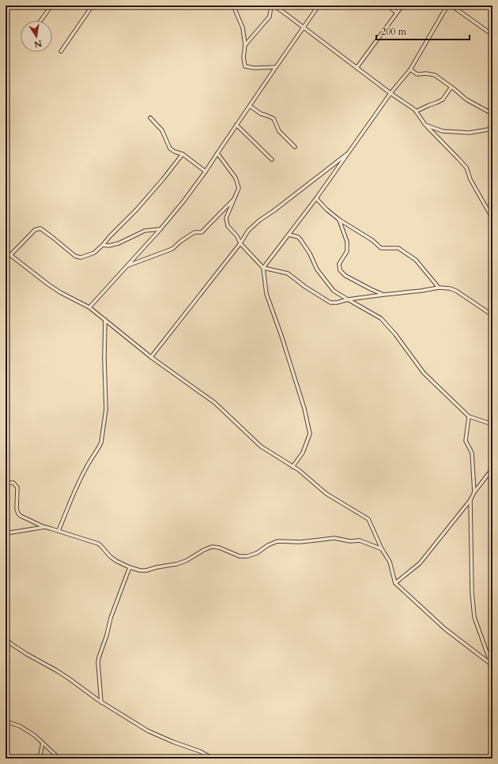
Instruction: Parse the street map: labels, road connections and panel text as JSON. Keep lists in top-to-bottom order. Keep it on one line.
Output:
{"scale_bar":"200 m","north":"bottom"}
